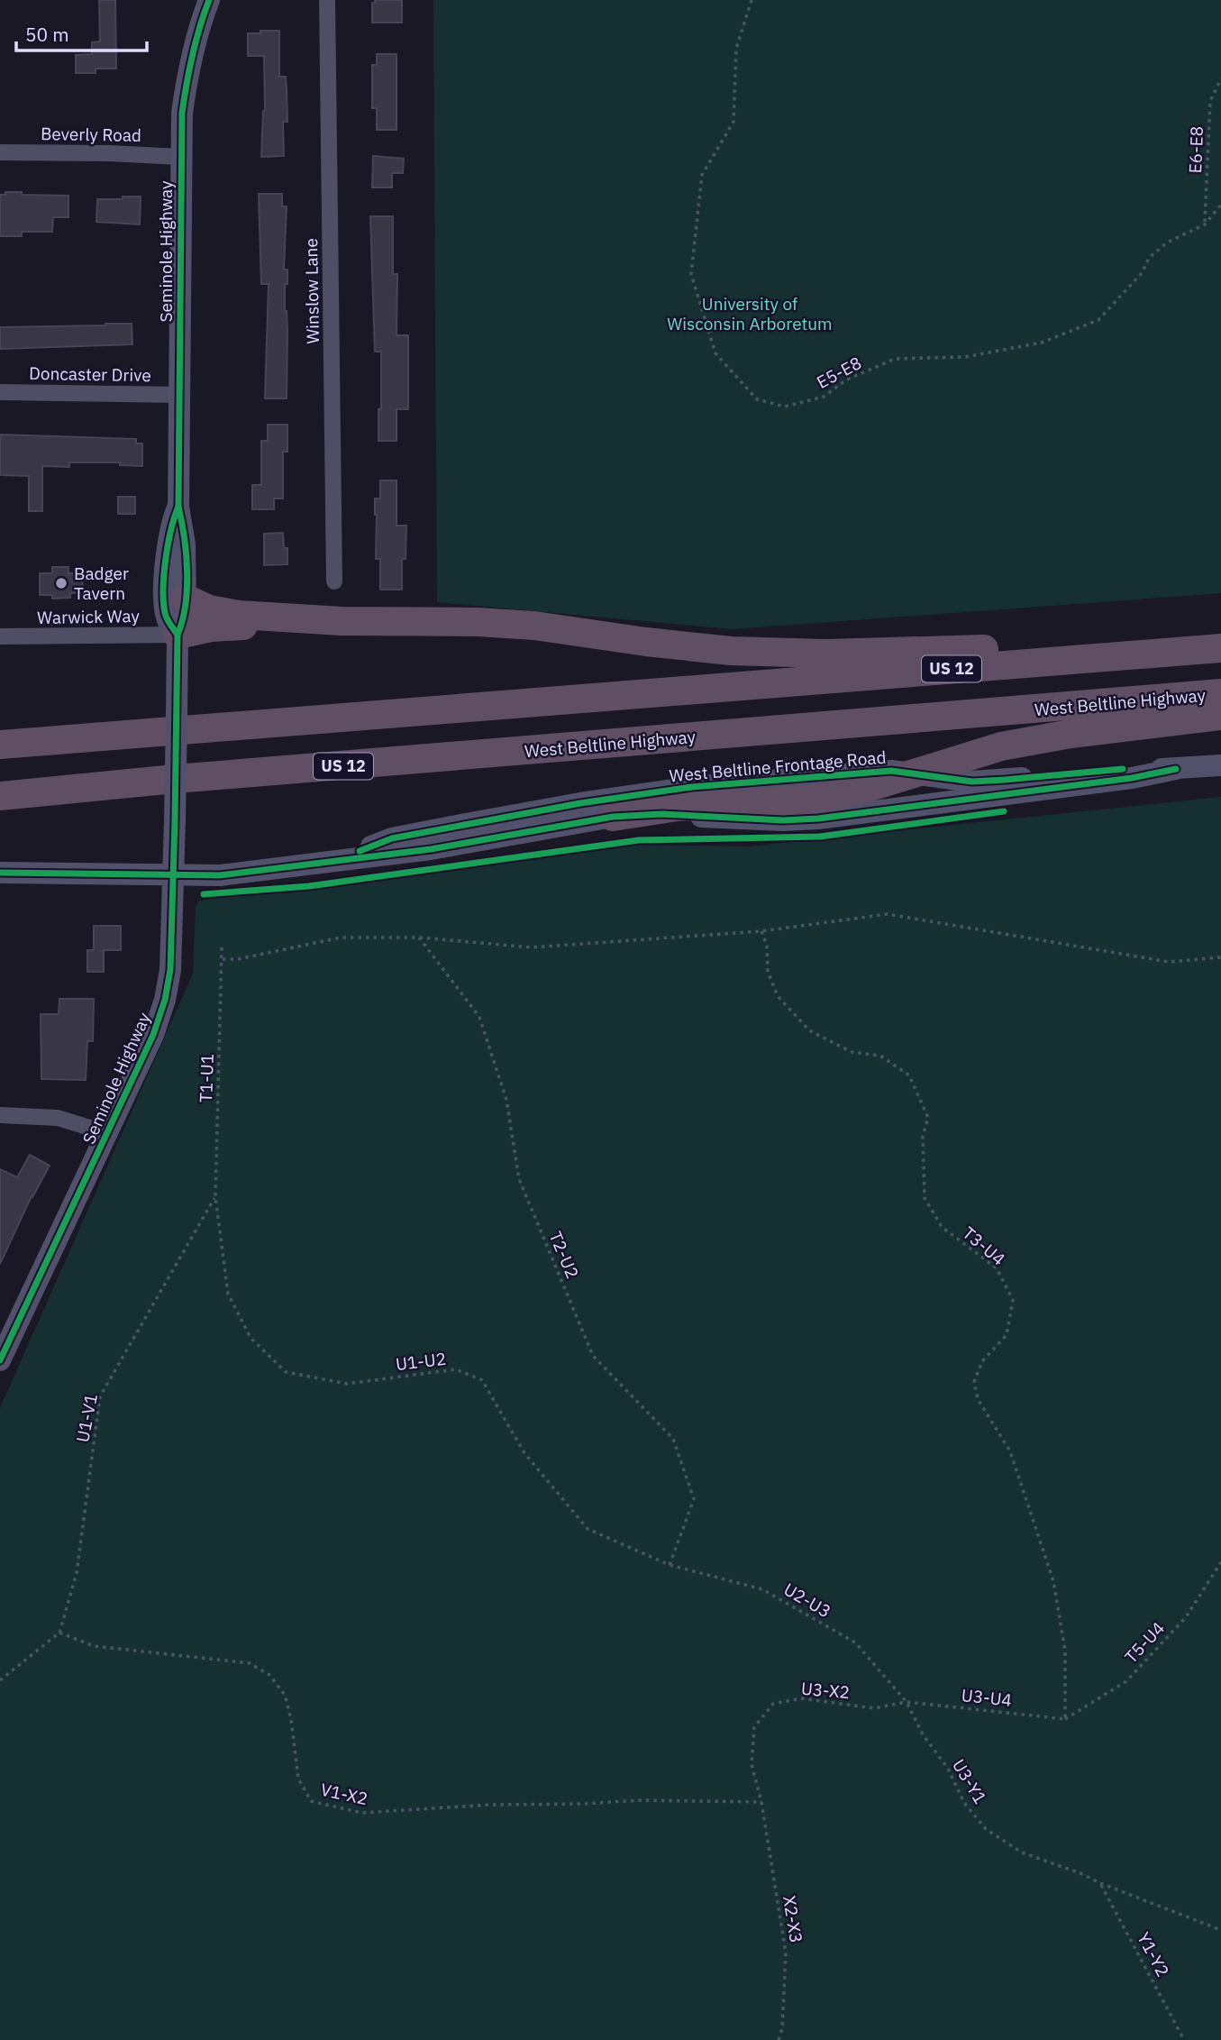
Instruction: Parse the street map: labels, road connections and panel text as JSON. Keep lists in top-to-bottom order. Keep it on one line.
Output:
{"streets":{"highway":["US 12","West Beltline Highway"],"street":["Beverly Road","Seminole Highway","Winslow Lane","Doncaster Drive","Warwick Way","West Beltline Frontage Road"],"path":["E6-E8","E5-E8","T1-U1","T3-U4","T2-U2","U1-U2","U1-V1","U2-U3","T5-U4","U3-X2","U3-U4","U3-Y1","V1-X2","X2-X3","Y1-Y2"]},"crossings":[["Beverly Road","Seminole Highway"],["E6-E8","E5-E8"],["Seminole Highway","Doncaster Drive"],["Seminole Highway","Warwick Way"],["Seminole Highway","West Beltline Frontage Road"],["T1-U1","U1-U2"],["T1-U1","U1-V1"],["T3-U4","T5-U4"],["T3-U4","U3-U4"],["T2-U2","U1-U2"],["T2-U2","U2-U3"],["U1-U2","U1-V1"],["U1-U2","U2-U3"],["U1-V1","V1-X2"],["U2-U3","U3-X2"],["U2-U3","U3-U4"],["U2-U3","U3-Y1"],["T5-U4","U3-U4"],["U3-X2","U3-U4"],["U3-X2","U3-Y1"],["U3-X2","V1-X2"],["U3-X2","X2-X3"],["U3-U4","U3-Y1"],["U3-Y1","Y1-Y2"],["V1-X2","X2-X3"]],"parks":["University of Wisconsin Arboretum"],"places":["Badger Tavern"],"scale_bar":"50 m"}
